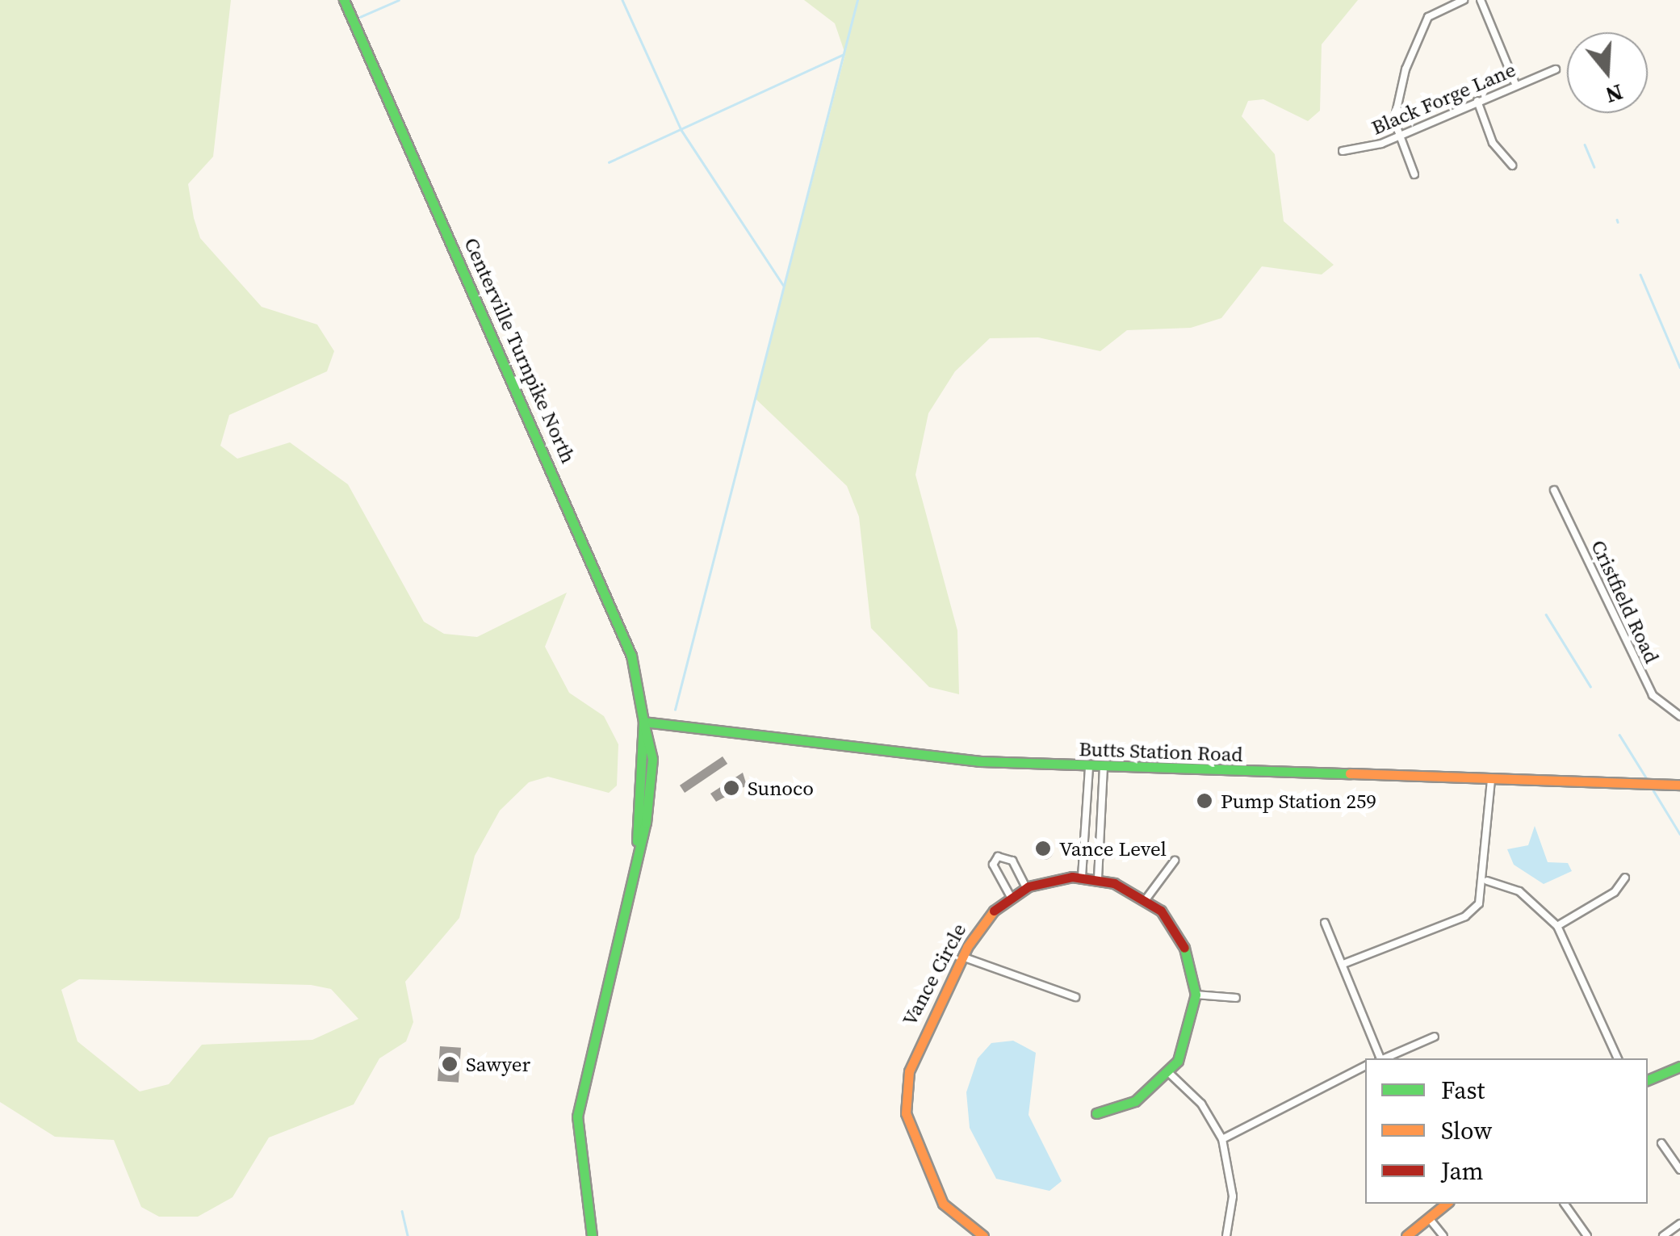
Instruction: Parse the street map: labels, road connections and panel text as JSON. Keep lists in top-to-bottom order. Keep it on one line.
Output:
{"streets":{"main road":["Centerville Turnpike North","Butts Station Road","Vance Circle"],"street":["Black Forge Lane","Cristfield Road"]},"crossings":[["Centerville Turnpike North","Butts Station Road"]],"places":["Sunoco","Pump Station 259","Vance Level","Sawyer"],"legend":["Fast","Slow","Jam"],"north":"bottom"}
